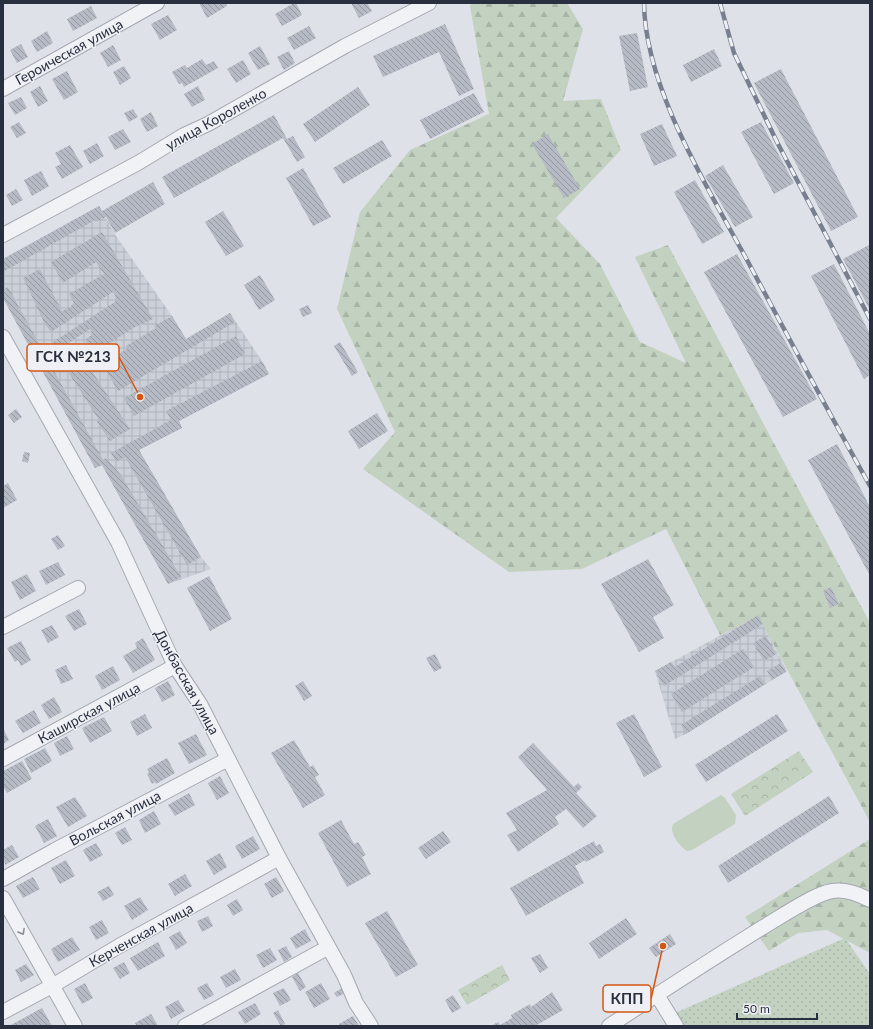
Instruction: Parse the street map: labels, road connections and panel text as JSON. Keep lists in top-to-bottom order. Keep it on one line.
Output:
{"streets":{"street":["Героическая улица","улица Короленко","Донбасская улица","Каширская улица","Вольская улица","Керченская улица"]},"crossings":[["Донбасская улица","Каширская улица"],["Донбасская улица","Вольская улица"],["Донбасская улица","Керченская улица"]],"places":["ГСК №213","КПП"],"scale_bar":"50 m"}
